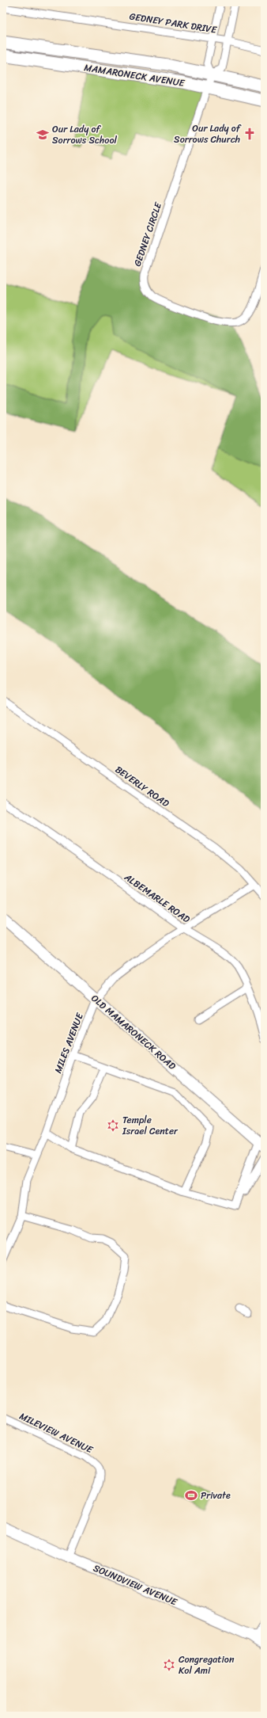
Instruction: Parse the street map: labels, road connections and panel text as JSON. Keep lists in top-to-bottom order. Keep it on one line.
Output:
{"streets":{"main road":["MAMARONECK AVENUE","OLD MAMARONECK ROAD","SOUNDVIEW AVENUE"],"street":["GEDNEY PARK DRIVE","GEDNEY CIRCLE","BEVERLY ROAD","ALBEMARLE ROAD","MILES AVENUE","MILEVIEW AVENUE"]},"crossings":[["MAMARONECK AVENUE","GEDNEY CIRCLE"],["BEVERLY ROAD","MILES AVENUE"],["ALBEMARLE ROAD","MILES AVENUE"],["OLD MAMARONECK ROAD","MILES AVENUE"],["MILEVIEW AVENUE","SOUNDVIEW AVENUE"]],"places":{"church":["Our Lady of Sorrows Church"],"school or university":["Our Lady of Sorrows School"],"synagogue":["Temple Israel Center","Congregation Kol Ami"],"sports":["Private"]}}
